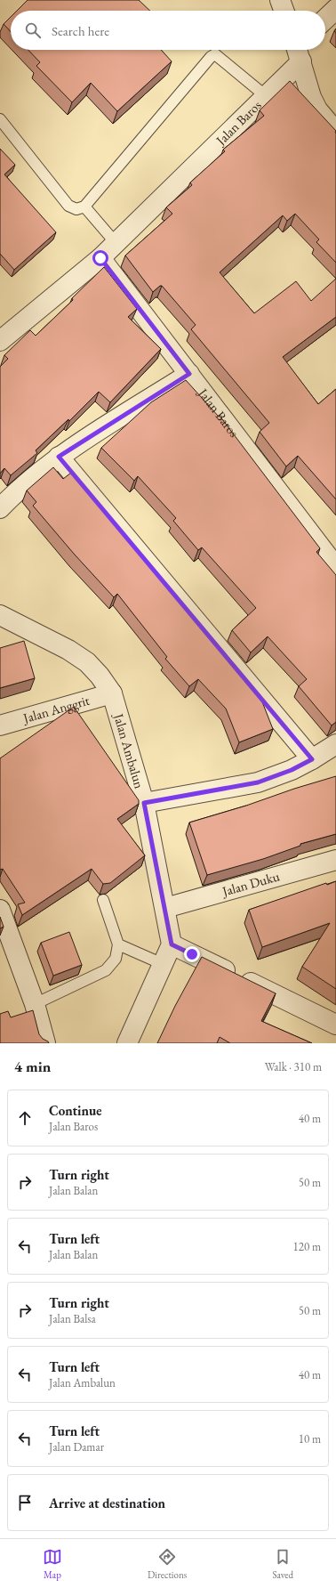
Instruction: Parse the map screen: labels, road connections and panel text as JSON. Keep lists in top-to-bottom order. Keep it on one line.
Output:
{"streets":{"street":["Jalan Baros","Jalan Anggrit","Jalan Ambalun","Jalan Duku"]},"crossings":[["Jalan Anggrit","Jalan Ambalun"],["Jalan Ambalun","Jalan Duku"]],"page":{"search":"Search here","heading":["4 min","Walk · 310 m"],"list":[["Continue","Jalan Baros","40 m"],["Turn right","Jalan Balan","50 m"],["Turn left","Jalan Balan","120 m"],["Turn right","Jalan Balsa","50 m"],["Turn left","Jalan Ambalun","40 m"],["Turn left","Jalan Damar","10 m"],"Arrive at destination"],"nav":["Map","Directions","Saved"]}}
